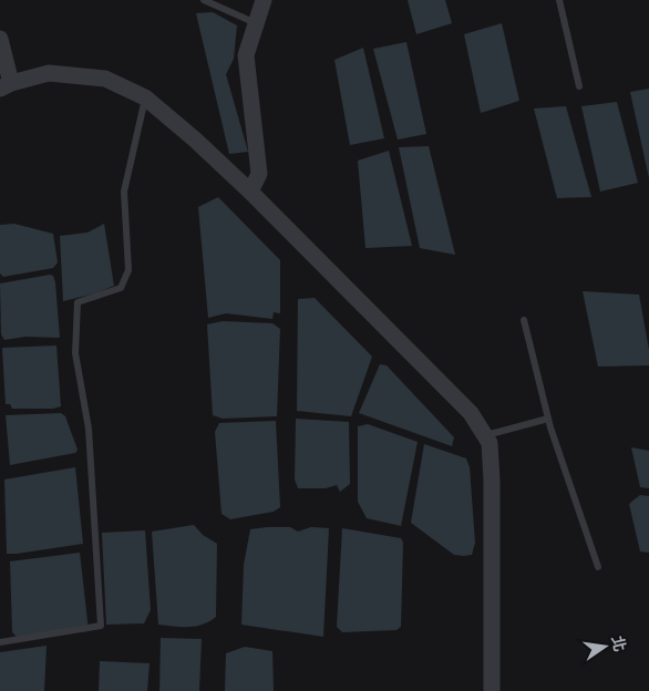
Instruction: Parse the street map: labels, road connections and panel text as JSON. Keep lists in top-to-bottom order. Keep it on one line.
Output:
{"north":"right"}
